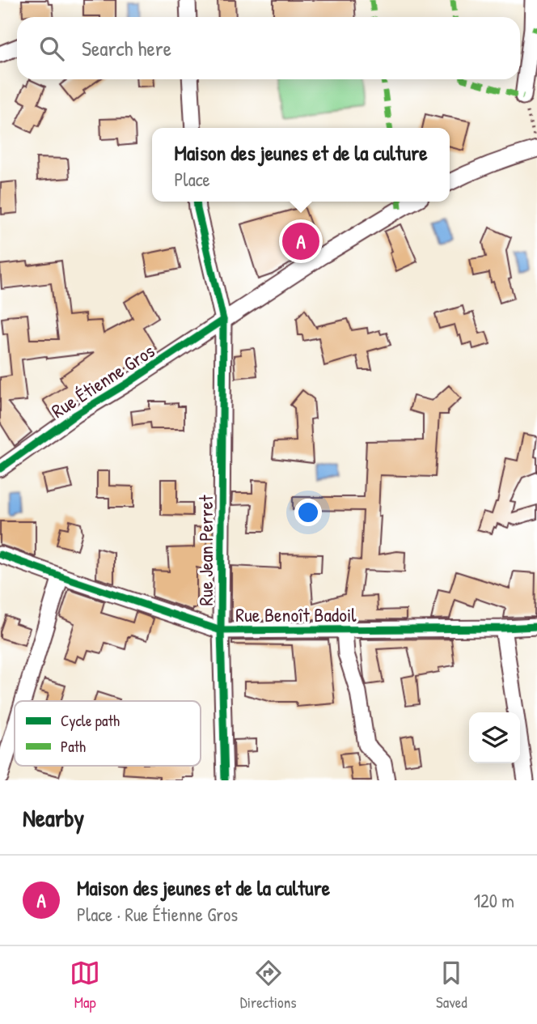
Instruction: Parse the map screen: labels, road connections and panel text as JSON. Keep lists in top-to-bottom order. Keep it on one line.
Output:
{"streets":{"street":["Rue Étienne Gros","Rue Jean Perret","Rue Benoît Badoil"]},"crossings":[["Rue Étienne Gros","Rue Jean Perret"],["Rue Jean Perret","Rue Benoît Badoil"]],"legend":["Cycle path","Path"],"page":{"search":"Search here","popup":["Maison des jeunes et de la culture","Place"],"pins":"A","heading":"Nearby","list":[{"mark":"A","name":"Maison des jeunes et de la culture","note":"Place · Rue Étienne Gros","value":"120 m"}],"nav":["Map","Directions","Saved"]}}
